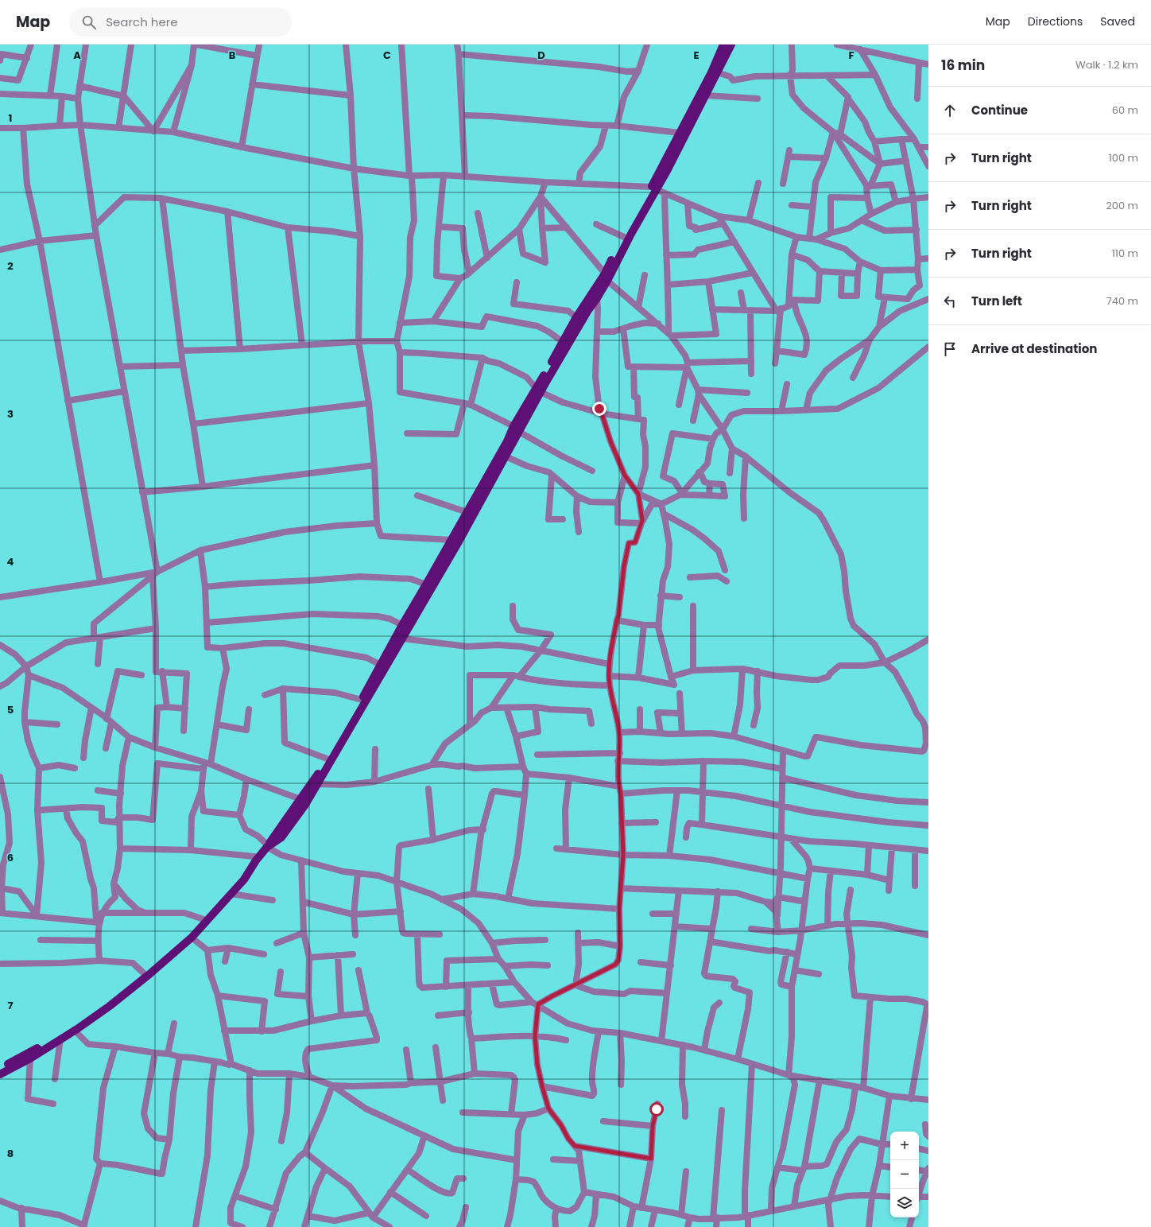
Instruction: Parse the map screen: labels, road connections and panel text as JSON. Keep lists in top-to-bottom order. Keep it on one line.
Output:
{"page":{"header":"Map","search":"Search here","nav":["Map","Directions","Saved"],"heading":["16 min","Walk · 1.2 km"],"list":[["Continue","60 m"],["Turn right","100 m"],["Turn right","200 m"],["Turn right","110 m"],["Turn left","740 m"],"Arrive at destination"],"map_buttons":["+","−"]},"grid":{"columns":["A","B","C","D","E","F"],"rows":["1","2","3","4","5","6","7","8"]}}
